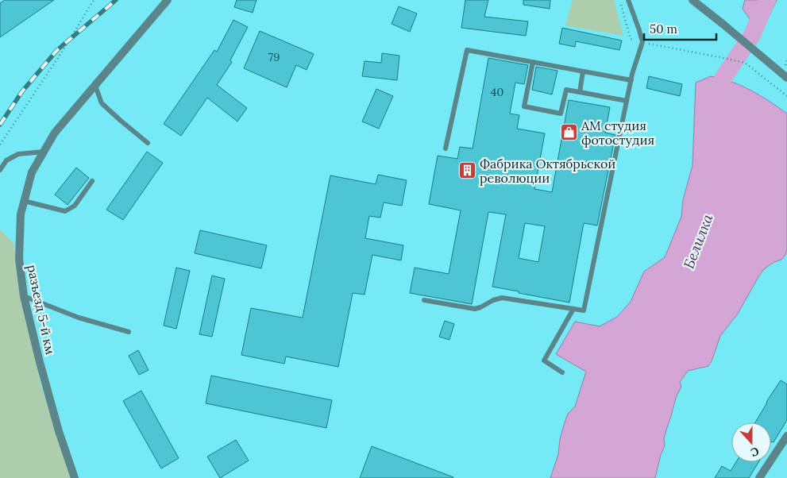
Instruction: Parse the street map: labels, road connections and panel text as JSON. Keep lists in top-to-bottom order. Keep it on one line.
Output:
{"streets":{"street":["разъезд 5-й км"]},"water":["Белилка"],"places":{"shop":["АМ студия фотостудия"],"building":["Фабрика Октябрьской революции"]},"house_numbers":["79","40"],"scale_bar":"50 m","north":"bottom"}
